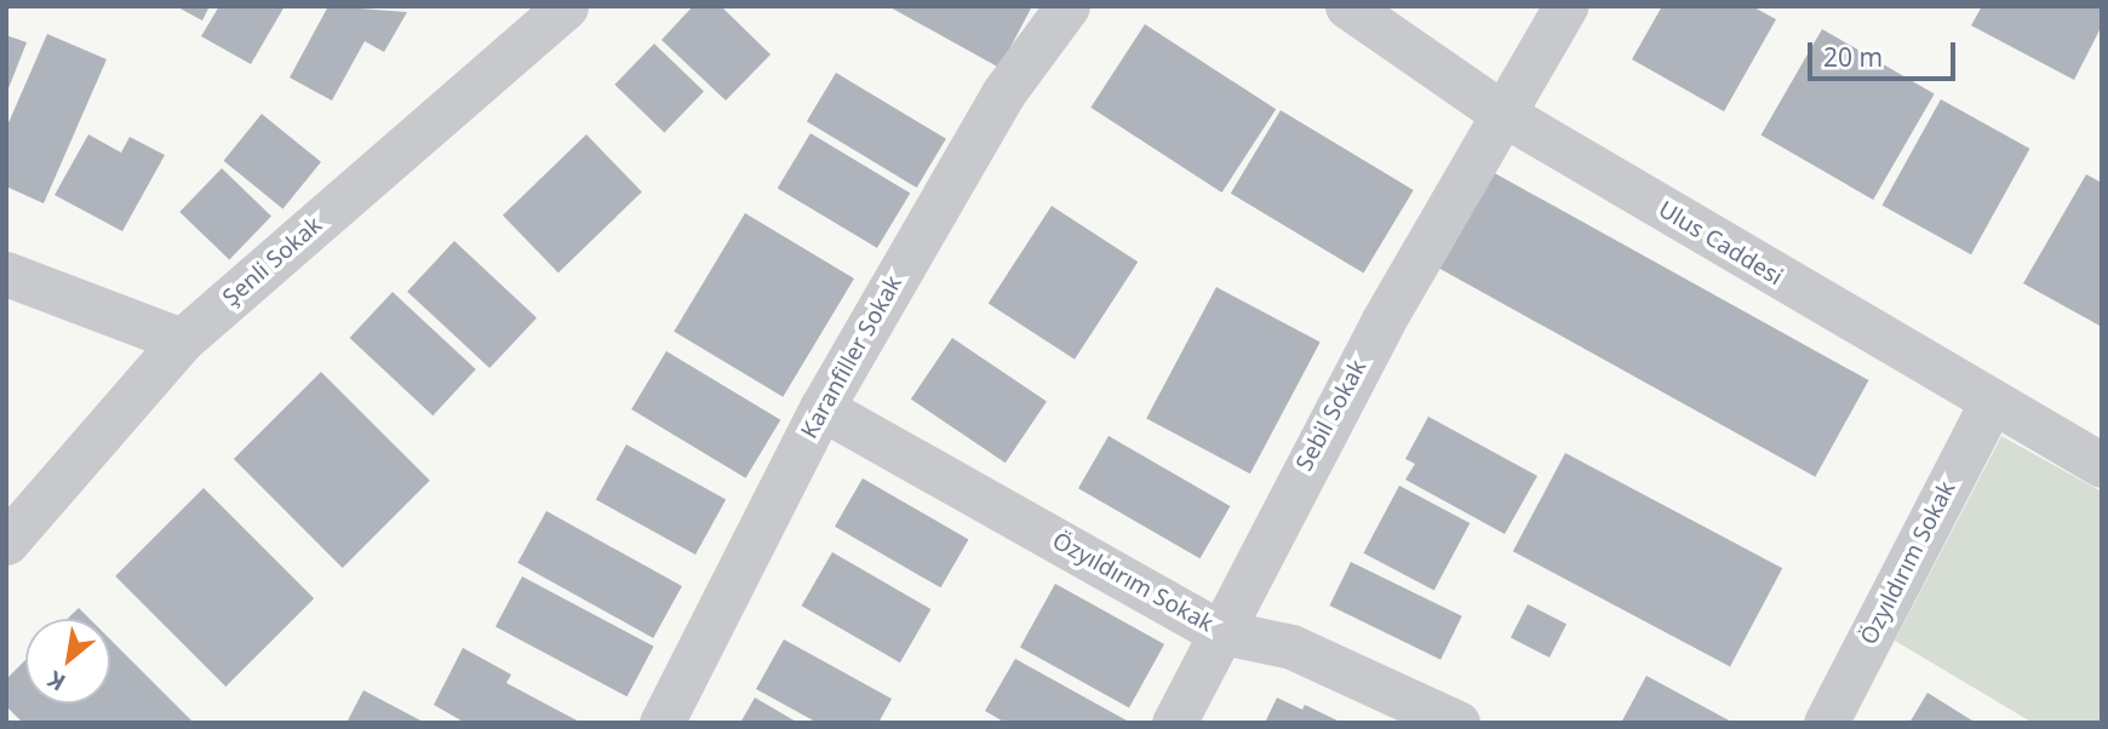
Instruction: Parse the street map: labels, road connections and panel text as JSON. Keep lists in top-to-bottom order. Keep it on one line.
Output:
{"streets":{"street":["Ulus Caddesi","Şenli Sokak","Karanfiller Sokak","Sebil Sokak","Özyıldırım Sokak"]},"crossings":[["Ulus Caddesi","Sebil Sokak"],["Ulus Caddesi","Özyıldırım Sokak"],["Karanfiller Sokak","Özyıldırım Sokak"],["Sebil Sokak","Özyıldırım Sokak"]],"scale_bar":"20 m","north":"bottom left"}
